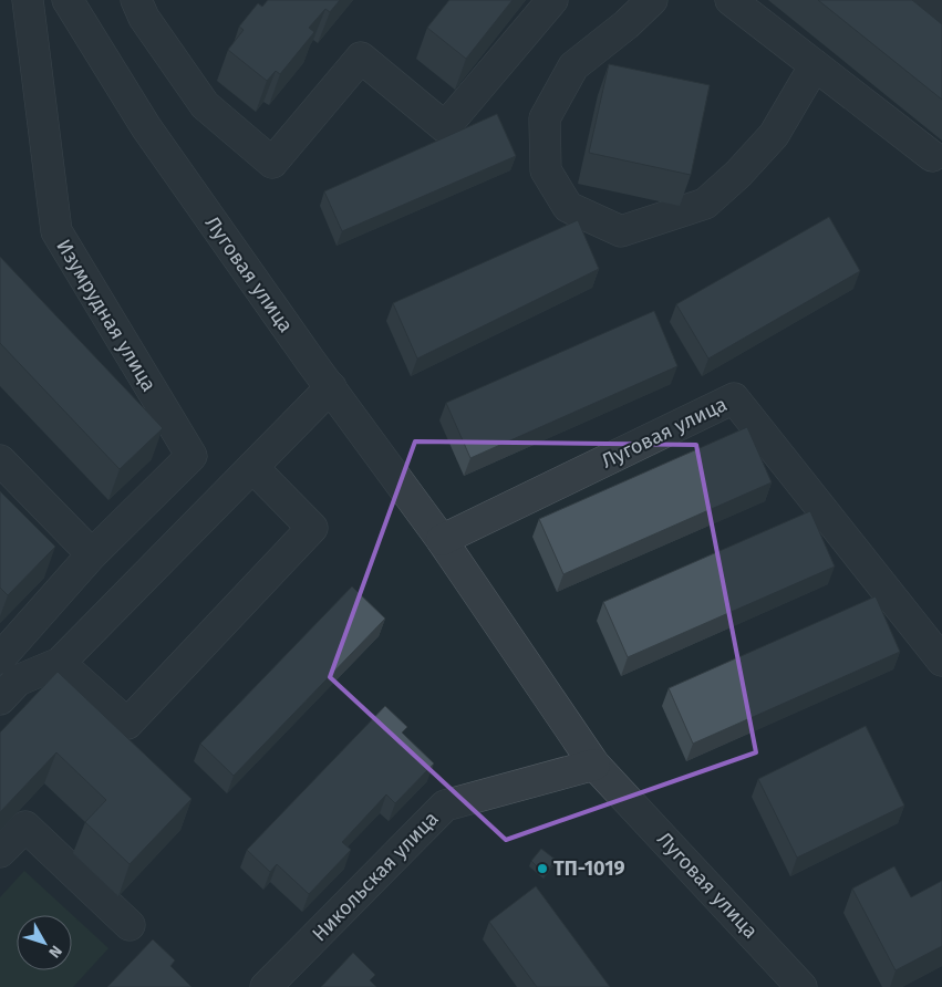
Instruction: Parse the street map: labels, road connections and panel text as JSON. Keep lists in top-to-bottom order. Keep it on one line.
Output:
{"streets":{"street":["Луговая улица","Изумрудная улица","Никольская улица"]},"crossings":[["Луговая улица","Никольская улица"]],"places":["ТП-1019"],"north":"bottom right"}
